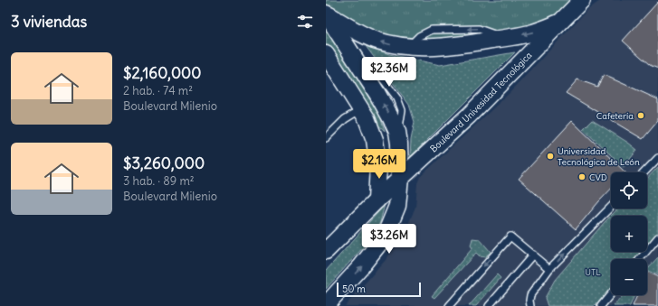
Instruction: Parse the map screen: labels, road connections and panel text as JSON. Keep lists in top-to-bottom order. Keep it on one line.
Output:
{"streets":{"street":["Boulevard Univesidad Tecnológica"]},"parks":["UTL"],"places":["Cafetería","Universidad Tecnológica de León","CVD"],"scale_bar":"50 m","page":{"heading":"3 viviendas","list":[{"name":"$2,160,000","note":"2 hab. · 74 m² · Boulevard Milenio"},{"name":"$3,260,000","note":"3 hab. · 89 m² · Boulevard Milenio"}],"price":["$2.36M","$2.16M","$3.26M"],"map_buttons":["+","−"],"scale":"50 m"}}
